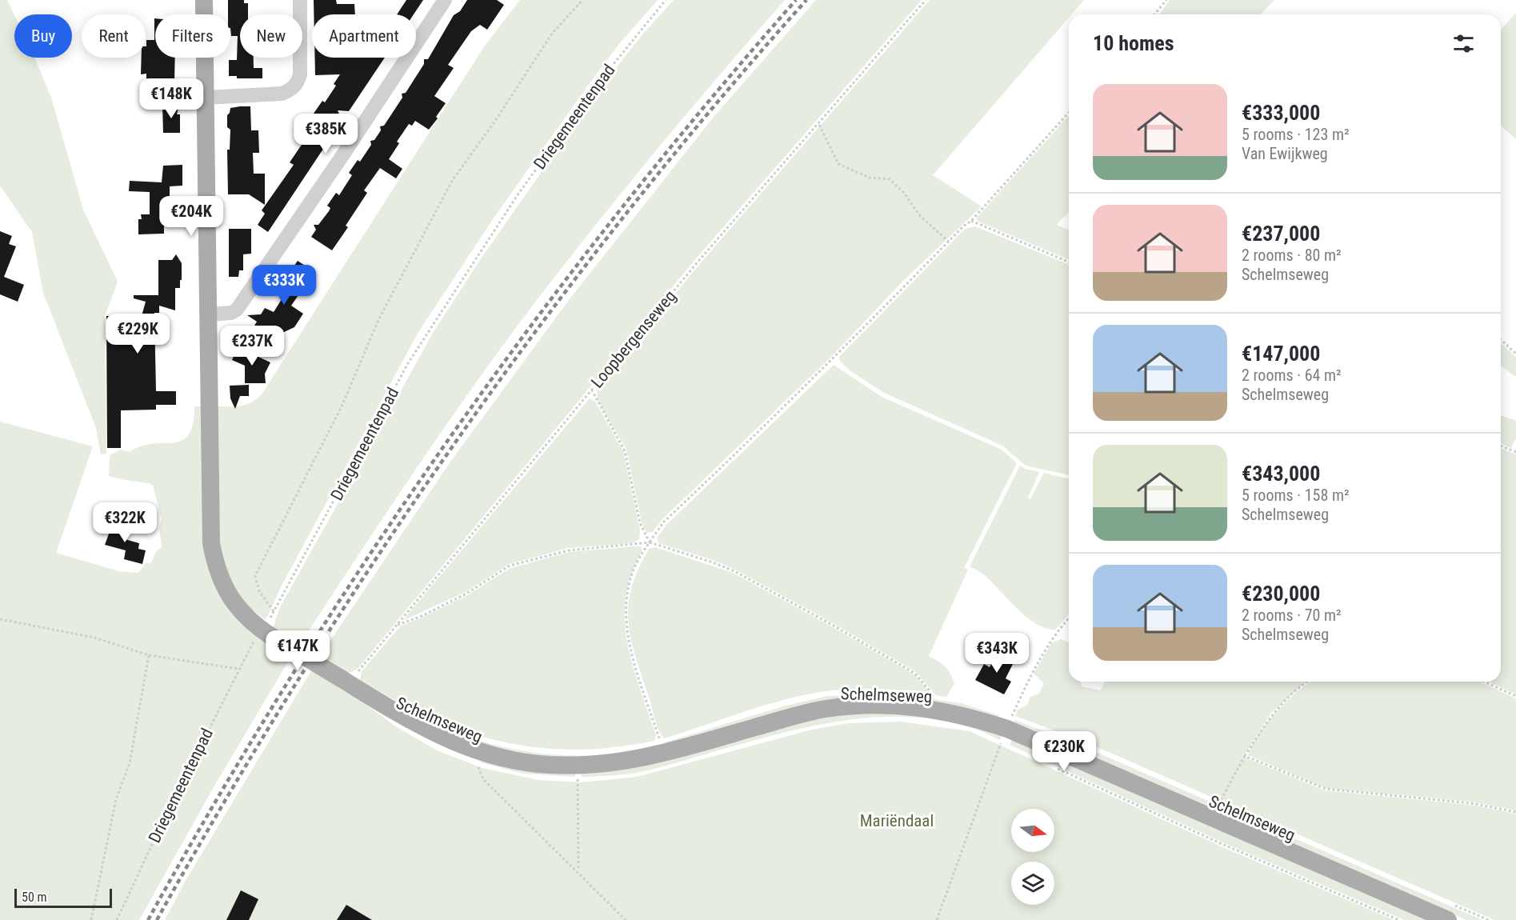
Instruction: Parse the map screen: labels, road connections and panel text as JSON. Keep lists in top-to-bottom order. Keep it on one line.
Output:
{"streets":{"main road":["Schelmseweg"],"path":["Driegemeentenpad","Loopbergenseweg"]},"crossings":[["Driegemeentenpad","Schelmseweg"],["Loopbergenseweg","Schelmseweg"]],"parks":["Mariëndaal"],"scale_bar":"50 m","north":"right","page":{"chip":["Buy","Rent","Filters","New","Apartment"],"heading":"10 homes","list":[{"name":"€333,000","note":"5 rooms · 123 m² · Van Ewijkweg"},{"name":"€237,000","note":"2 rooms · 80 m² · Schelmseweg"},{"name":"€147,000","note":"2 rooms · 64 m² · Schelmseweg"},{"name":"€343,000","note":"5 rooms · 158 m² · Schelmseweg"},{"name":"€230,000","note":"2 rooms · 70 m² · Schelmseweg"}],"price":["€148K","€385K","€204K","€333K","€229K","€237K","€322K","€147K","€343K","€230K"],"scale":"50 m"}}
